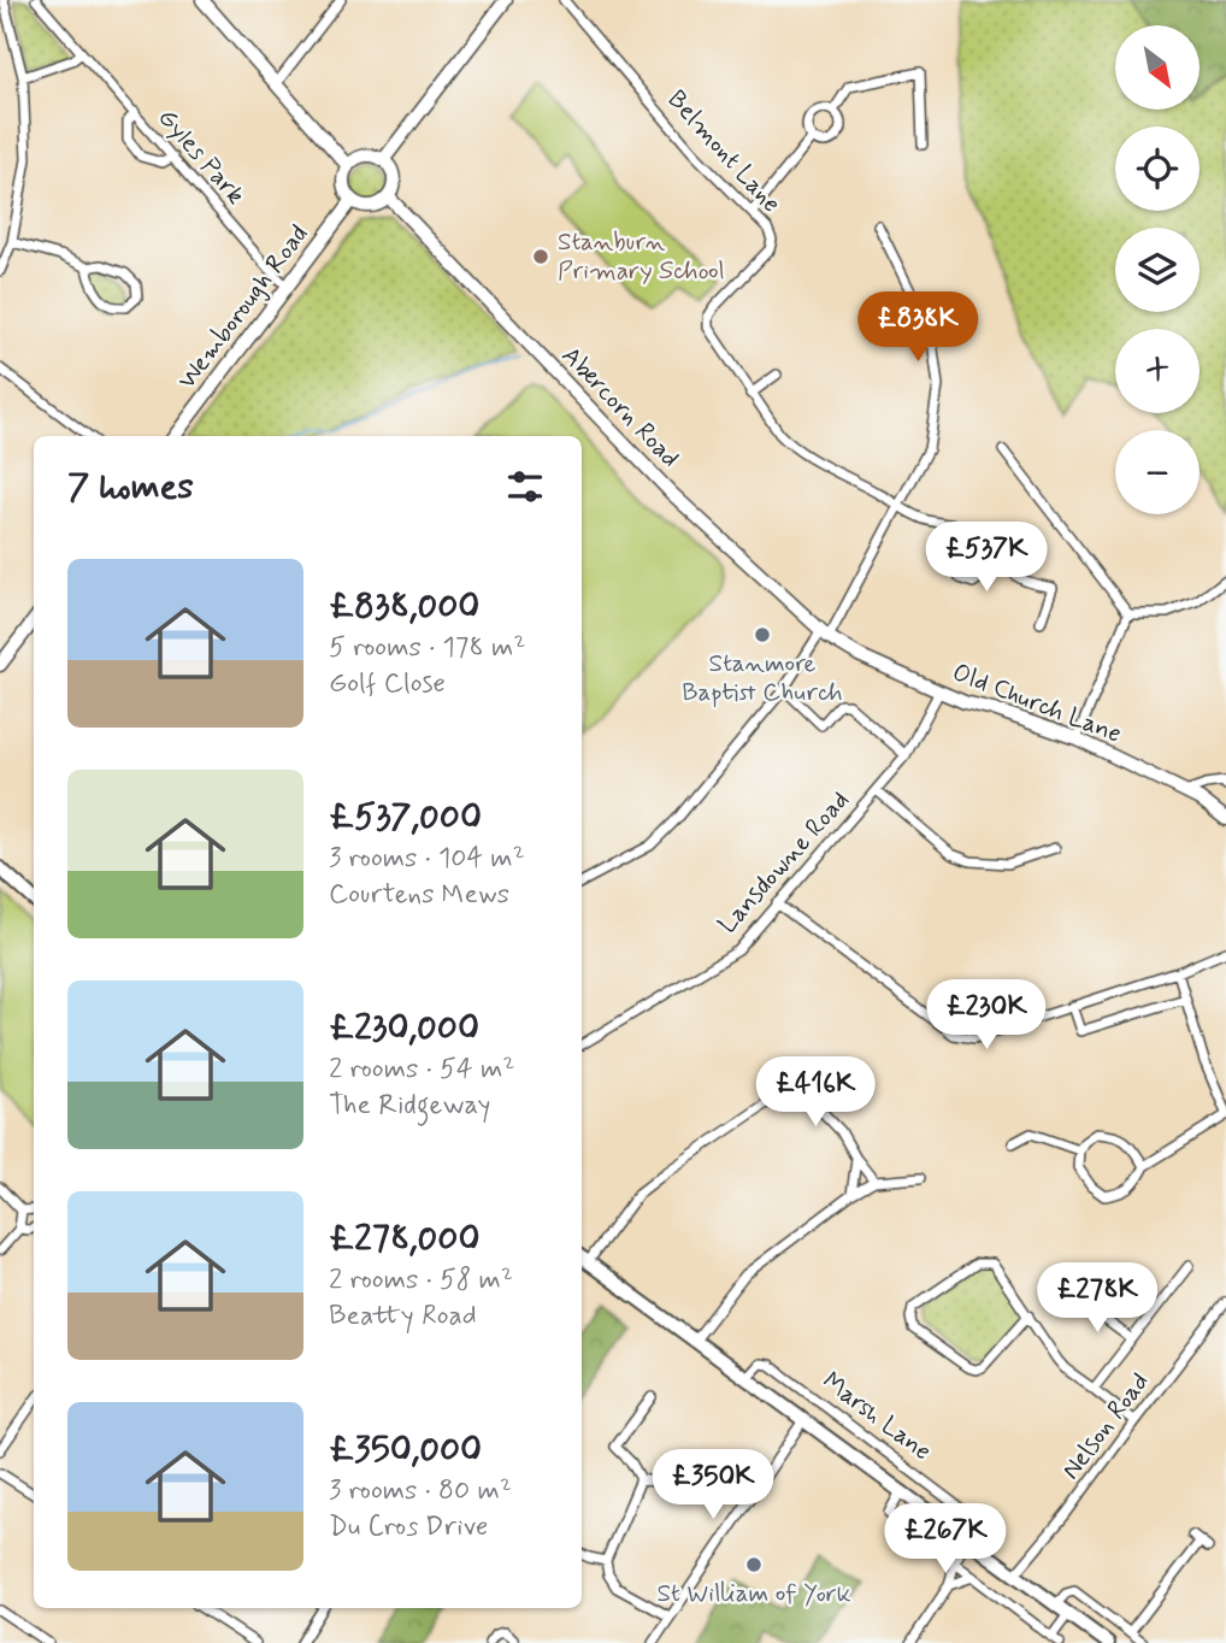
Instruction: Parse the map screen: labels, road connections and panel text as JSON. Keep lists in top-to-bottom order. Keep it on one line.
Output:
{"streets":{"main road":["Marsh Lane"],"street":["Belmont Lane","Gyles Park","Wemborough Road","Abercorn Road","Old Church Lane","Lansdowne Road","Nelson Road"]},"crossings":[["Gyles Park","Wemborough Road"],["Wemborough Road","Abercorn Road"],["Abercorn Road","Old Church Lane"],["Old Church Lane","Lansdowne Road"],["Marsh Lane","Nelson Road"]],"places":["Stanburn Primary School","Stanmore Baptist Church","St William of York"],"north":"bottom right","page":{"map_buttons":["+","−"],"price":["£838K","£537K","£230K","£416K","£278K","£350K","£267K"],"heading":"7 homes","list":[{"name":"£838,000","note":"5 rooms · 178 m² · Golf Close"},{"name":"£537,000","note":"3 rooms · 104 m² · Courtens Mews"},{"name":"£230,000","note":"2 rooms · 54 m² · The Ridgeway"},{"name":"£278,000","note":"2 rooms · 58 m² · Beatty Road"},{"name":"£350,000","note":"3 rooms · 80 m² · Du Cros Drive"}]}}
